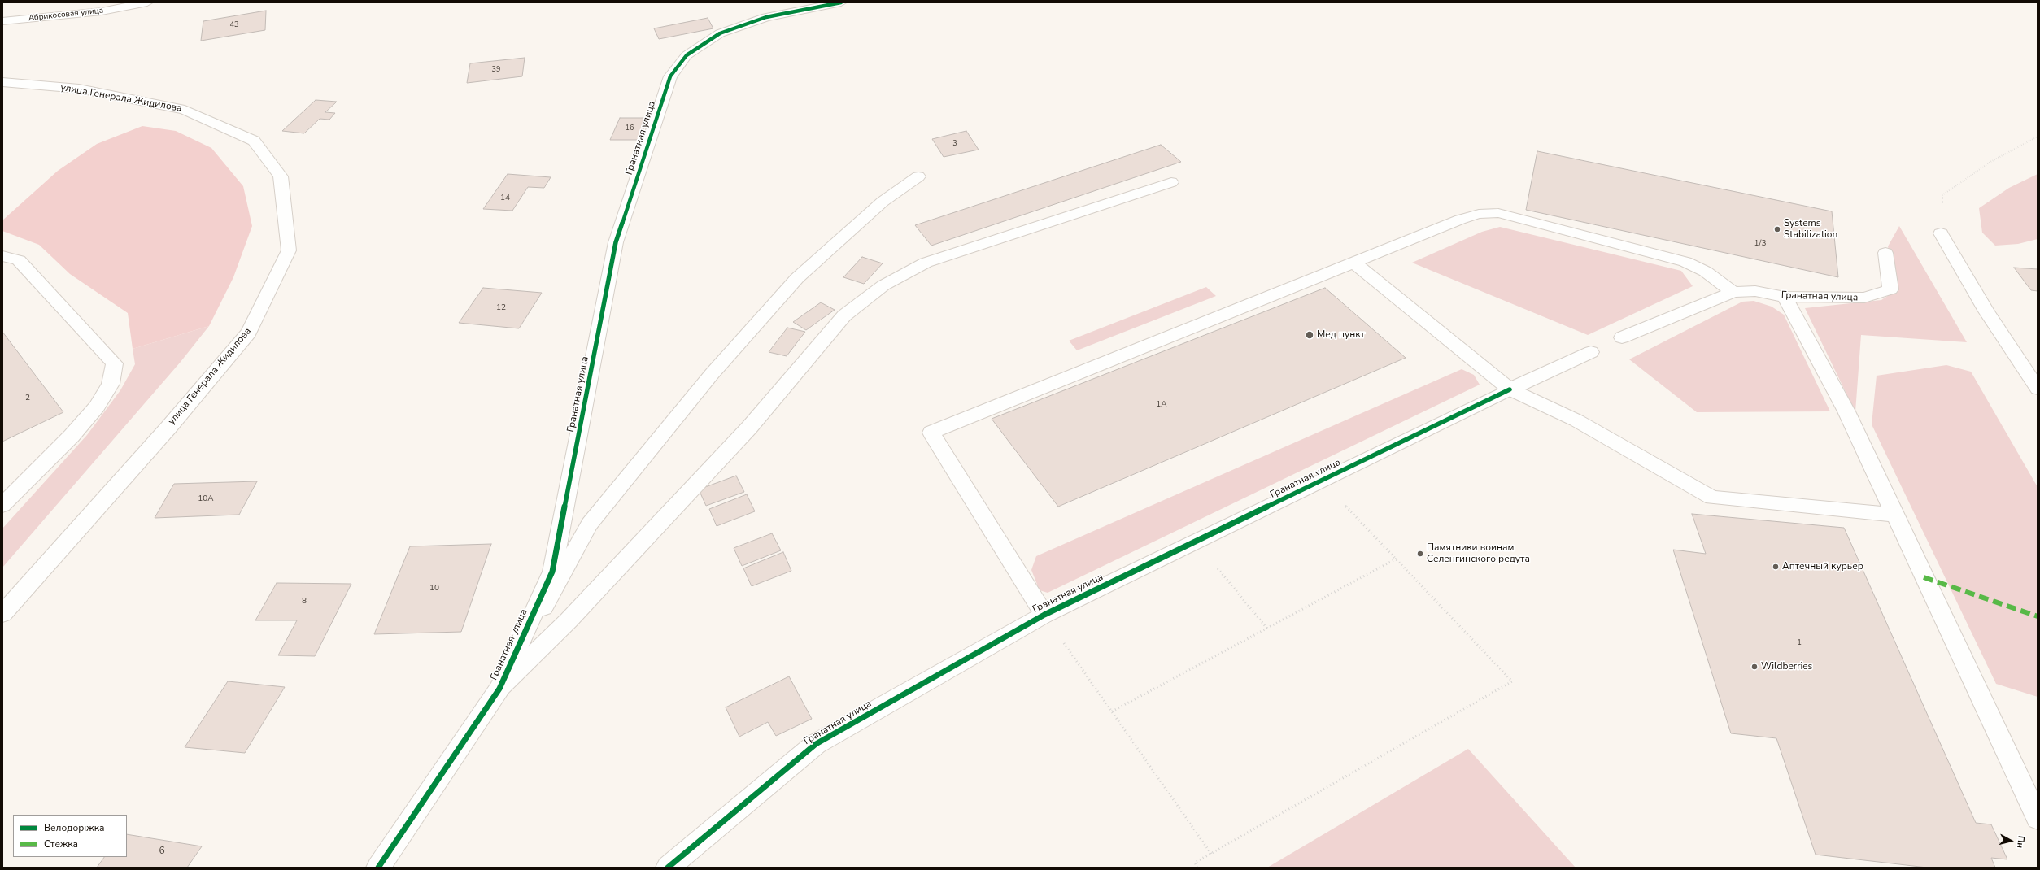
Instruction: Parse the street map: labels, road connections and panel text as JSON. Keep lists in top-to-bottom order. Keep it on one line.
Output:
{"streets":{"street":["Абрикосовая улица","улица Генерала Жидилова","Гранатная улица"]},"places":["Systems Stabilization","Мед пункт","Памятники воинам Селенгинского редута","Аптечный курьер","Wildberries"],"house_numbers":["43","39","16","3","14","1/3","12","2","1А","10А","10","8","1","6"],"legend":["Велодоріжка","Стежка"],"north":"right"}
